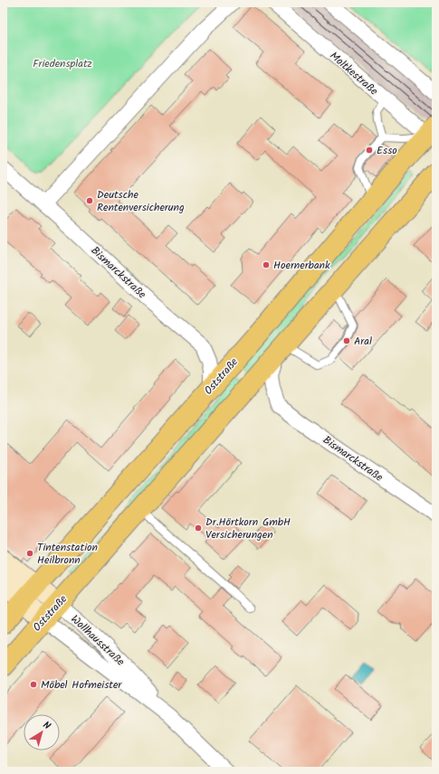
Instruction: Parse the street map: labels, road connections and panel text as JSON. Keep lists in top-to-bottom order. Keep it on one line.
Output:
{"streets":{"main road":["Oststraße"],"street":["Moltkestraße","Bismarckstraße","Wollhausstraße"]},"crossings":[["Moltkestraße","Oststraße"],["Bismarckstraße","Oststraße"],["Oststraße","Wollhausstraße"]],"parks":["Friedensplatz"],"places":["Esso","Deutsche Rentenversicherung","Hoernerbank","Aral","Dr.Hörtkorn GmbH Versicherungen","Tintenstation Heilbronn","Möbel Hofmeister"],"north":"top right"}
